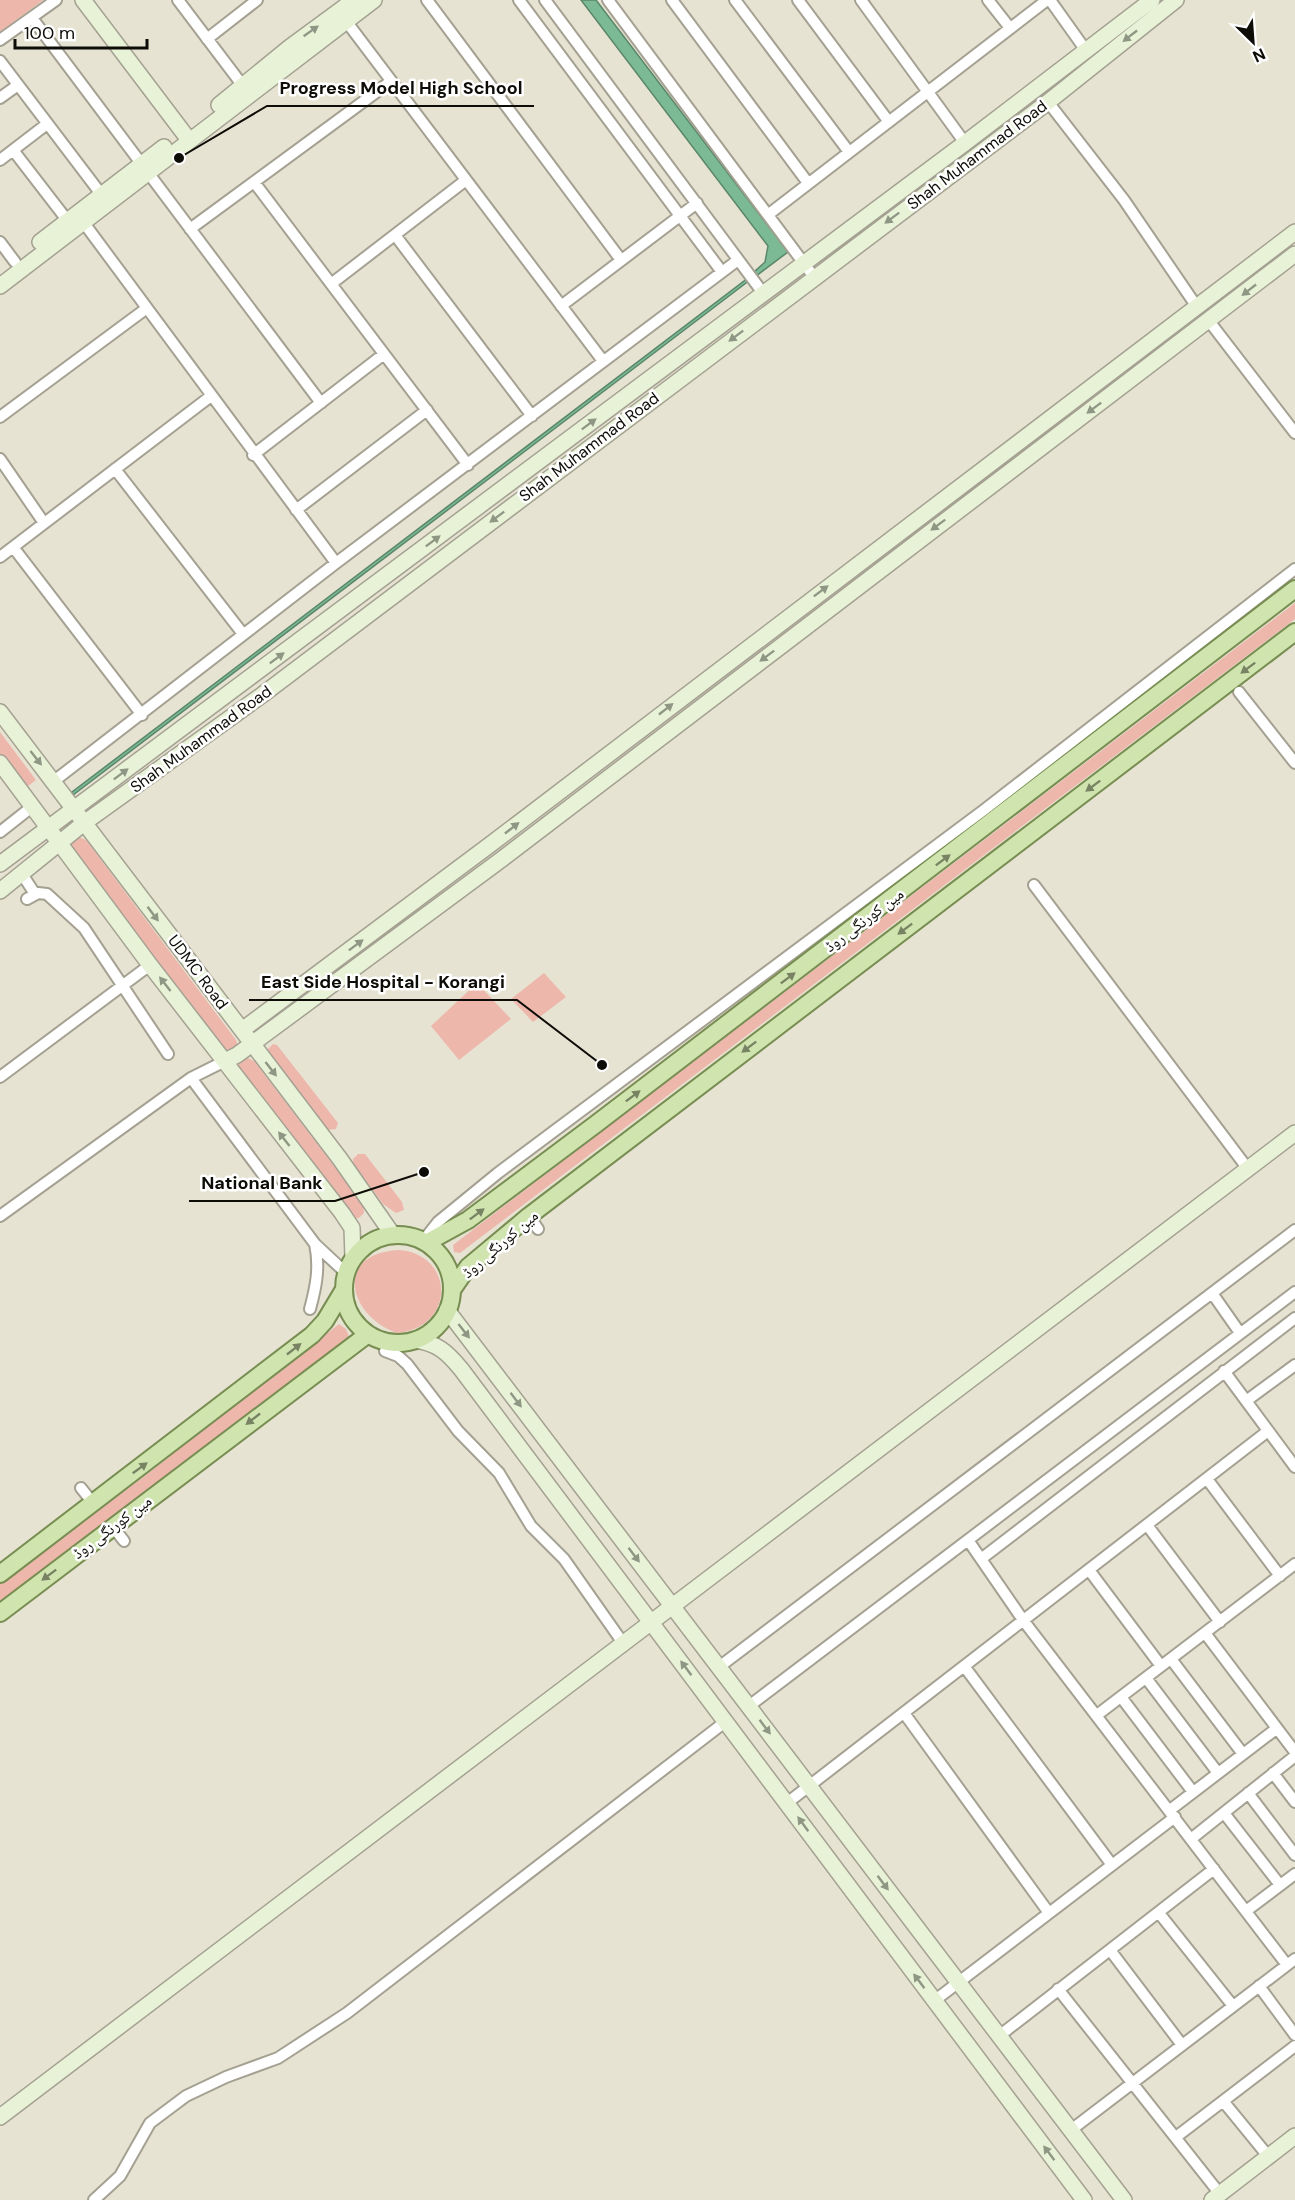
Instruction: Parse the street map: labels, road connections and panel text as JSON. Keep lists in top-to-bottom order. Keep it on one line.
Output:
{"streets":{"main road":["Shah Muhammad Road","مین کورنگی روڈ","UDMC Road"]},"crossings":[["Shah Muhammad Road","UDMC Road"],["مین کورنگی روڈ","UDMC Road"]],"places":["Progress Model High School","East Side Hospital - Korangi","National Bank"],"scale_bar":"100 m","north":"bottom right"}
